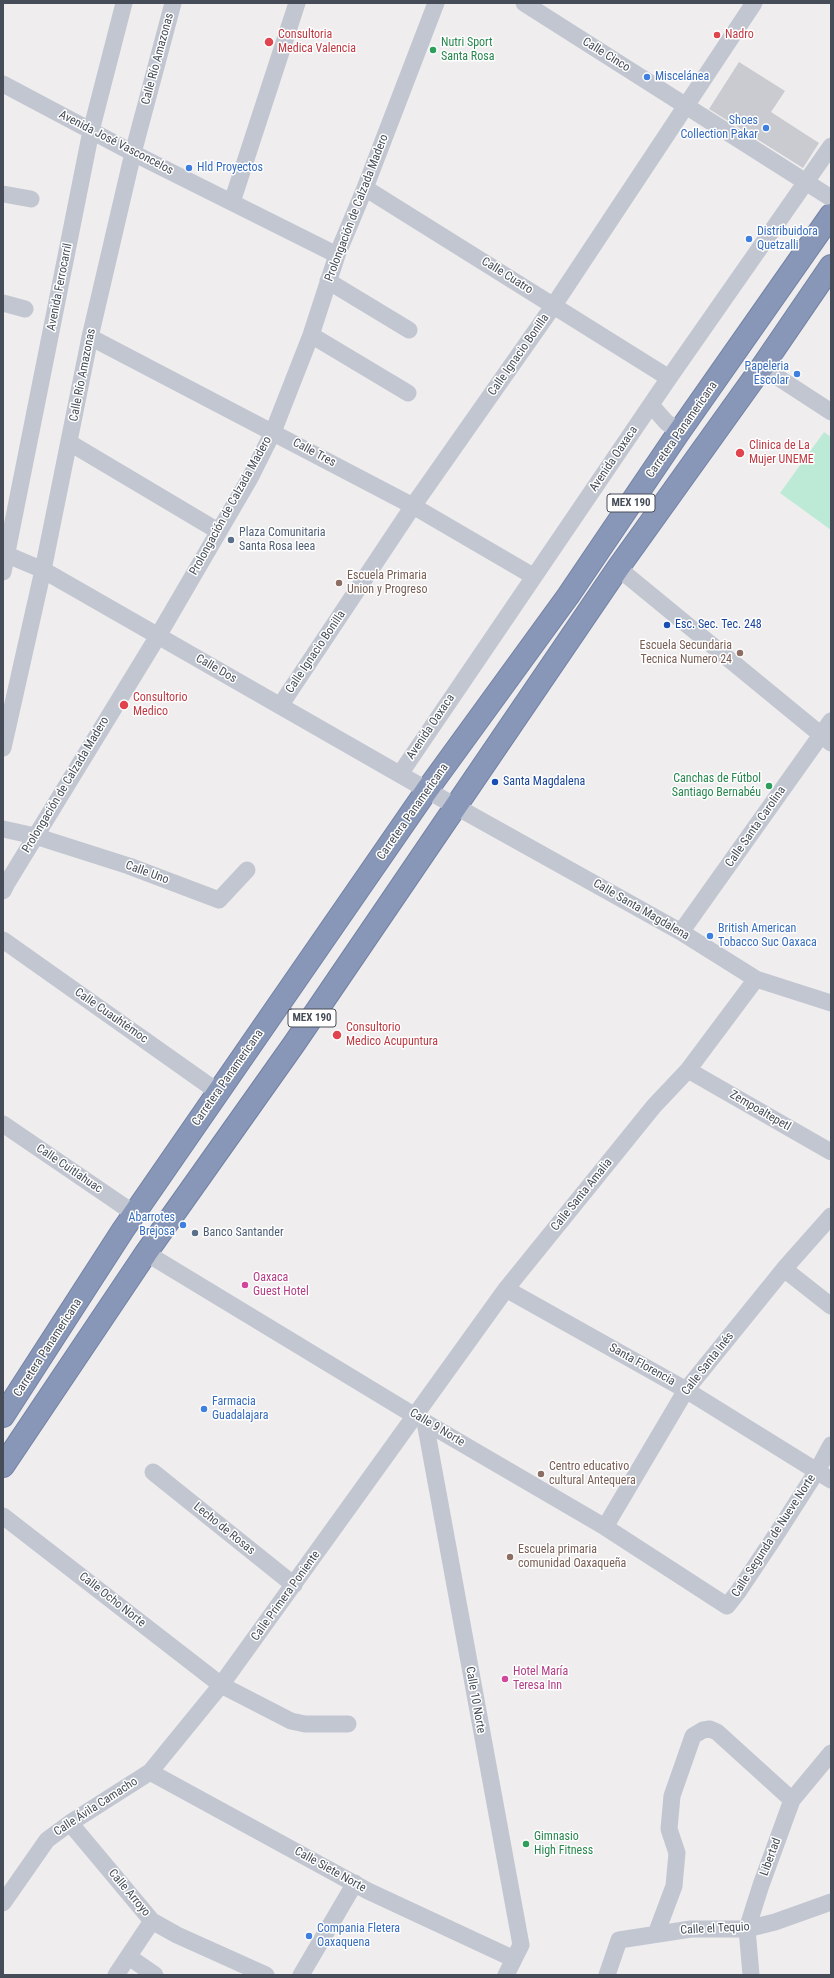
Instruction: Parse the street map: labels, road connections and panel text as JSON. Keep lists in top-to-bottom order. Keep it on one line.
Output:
{"streets":{"highway":["Carretera Panamericana","MEX 190"],"street":["Calle Cinco","Calle Río Amazonas","Avenida José Vasconcelos","Prolongación de Calzada Madero","Calle Cuatro","Avenida Ferrocarril","Calle Ignacio Bonilla","Calle Tres","Avenida Oaxaca","Calle Dos","Calle Santa Carolina","Calle Uno","Calle Santa Magdalena","Calle Cuauhtémoc","Zempoaltepetl","Calle Cuitlahuac","Calle Santa Amalia","Calle Santa Inés","Santa Florencia","Calle 9 Norte","Lecho de Rosas","Calle Segunda de Nueve Norte","Calle Primera Poniente","Calle Ocho Norte","Calle 10 Norte","Calle Ávila Camacho","Libertad","Calle Siete Norte","Calle Arroyo","Calle el Tequio"]},"crossings":[["Calle Cinco","Calle Ignacio Bonilla"],["Calle Cinco","Avenida Oaxaca"],["Calle Río Amazonas","Avenida José Vasconcelos"],["Calle Río Amazonas","Calle Tres"],["Calle Río Amazonas","Calle Dos"],["Avenida José Vasconcelos","Prolongación de Calzada Madero"],["Avenida José Vasconcelos","Avenida Ferrocarril"],["Prolongación de Calzada Madero","Calle Cuatro"],["Prolongación de Calzada Madero","Calle Tres"],["Prolongación de Calzada Madero","Calle Dos"],["Prolongación de Calzada Madero","Calle Uno"],["Calle Cuatro","Calle Ignacio Bonilla"],["Calle Cuatro","Avenida Oaxaca"],["Avenida Ferrocarril","Calle Dos"],["Calle Ignacio Bonilla","Calle Tres"],["Calle Ignacio Bonilla","Calle Dos"],["Carretera Panamericana","Calle Dos"],["Carretera Panamericana","Calle Santa Magdalena"],["Carretera Panamericana","Calle Cuauhtémoc"],["Carretera Panamericana","Calle Cuitlahuac"],["Calle Tres","Avenida Oaxaca"],["Avenida Oaxaca","Calle Dos"],["MEX 190","Calle Santa Magdalena"],["MEX 190","Calle 9 Norte"],["Calle Dos","Calle Santa Magdalena"],["Calle Santa Carolina","Calle Santa Magdalena"],["Calle Santa Magdalena","Calle Santa Amalia"],["Zempoaltepetl","Calle Santa Amalia"],["Calle Santa Amalia","Santa Florencia"],["Calle Santa Amalia","Calle 9 Norte"],["Calle Santa Amalia","Calle Primera Poniente"],["Calle Santa Amalia","Calle 10 Norte"],["Calle Santa Inés","Santa Florencia"],["Calle Santa Inés","Calle 9 Norte"],["Santa Florencia","Calle Segunda de Nueve Norte"],["Calle 9 Norte","Calle Segunda de Nueve Norte"],["Calle 9 Norte","Calle Primera Poniente"],["Calle 9 Norte","Calle 10 Norte"],["Lecho de Rosas","Calle Primera Poniente"],["Calle Primera Poniente","Calle Ocho Norte"],["Calle Primera Poniente","Calle 10 Norte"],["Calle Primera Poniente","Calle Ávila Camacho"],["Calle Primera Poniente","Calle Siete Norte"],["Calle 10 Norte","Calle Siete Norte"],["Calle Ávila Camacho","Calle Siete Norte"],["Calle Ávila Camacho","Calle Arroyo"],["Libertad","Calle el Tequio"]],"places":["Nadro","Consultoria Medica Valencia","Nutri Sport Santa Rosa","Miscelánea","Shoes Collection Pakar","Hld Proyectos","Distribuidora Quetzalli","Papeleria Escolar","Clinica de La Mujer UNEME","Plaza Comunitaria Santa Rosa Ieea","Escuela Primaria Union y Progreso","Esc. Sec. Tec. 248","Escuela Secundaria Tecnica Numero 24","Consultorio Medico","Santa Magdalena","Canchas de Fútbol Santiago Bernabéu","British American Tobacco Suc Oaxaca","Consultorio Medico Acupuntura","Abarrotes Brejosa","Banco Santander","Oaxaca Guest Hotel","Farmacia Guadalajara","Centro educativo cultural Antequera","Escuela primaria comunidad Oaxaqueña","Hotel María Teresa Inn","Gimnasio High Fitness","Compania Fletera Oaxaquena"]}
